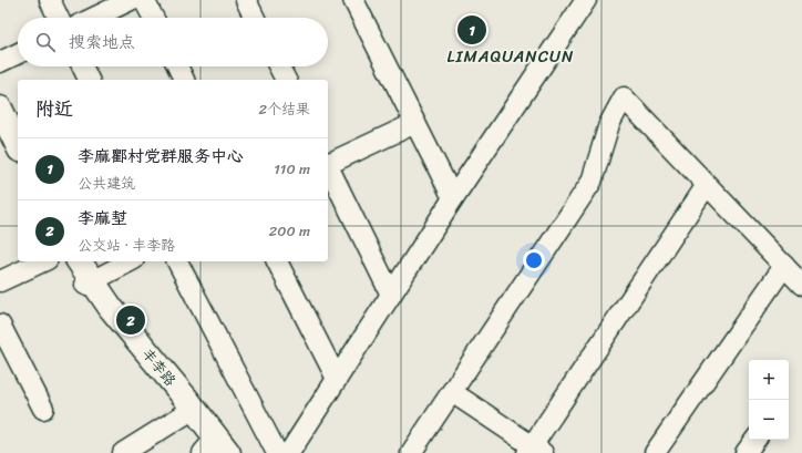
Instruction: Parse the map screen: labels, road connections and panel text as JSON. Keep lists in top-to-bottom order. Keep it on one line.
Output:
{"streets":{"main road":["丰李路"]},"districts":["LIMAQUANCUN"],"page":{"pins":["1","2"],"search":"搜索地点","heading":["附近","2个结果"],"list":[{"mark":"1","name":"李麻𨟠村党群服务中心","note":"公共建筑","value":"110 m"},{"mark":"2","name":"李麻堼","note":"公交站 · 丰李路","value":"200 m"}],"map_buttons":["+","−"]}}
